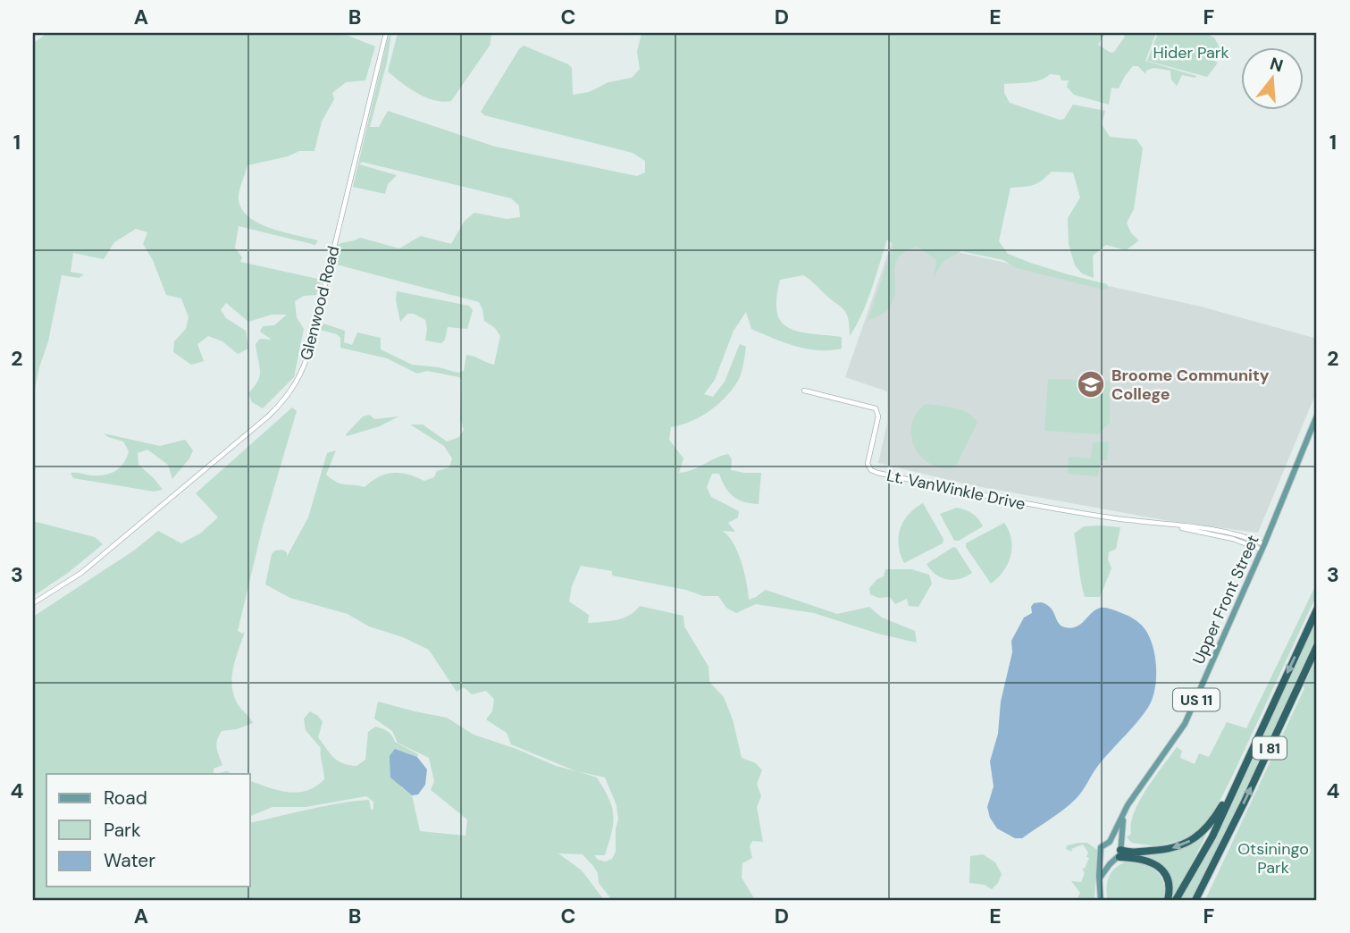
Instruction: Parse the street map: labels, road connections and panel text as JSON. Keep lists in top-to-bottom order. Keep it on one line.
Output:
{"streets":{"highway":["I 81"],"main road":["Upper Front Street","US 11"],"street":["Glenwood Road","Lt. VanWinkle Drive"]},"crossings":[["Lt. VanWinkle Drive","Upper Front Street"]],"parks":["Hider Park","Otsiningo Park"],"places":{"school or university":["Broome Community College"]},"legend":["Road","Park","Water"],"north":"top","grid":{"columns":["A","B","C","D","E","F"],"rows":["1","2","3","4"]}}
